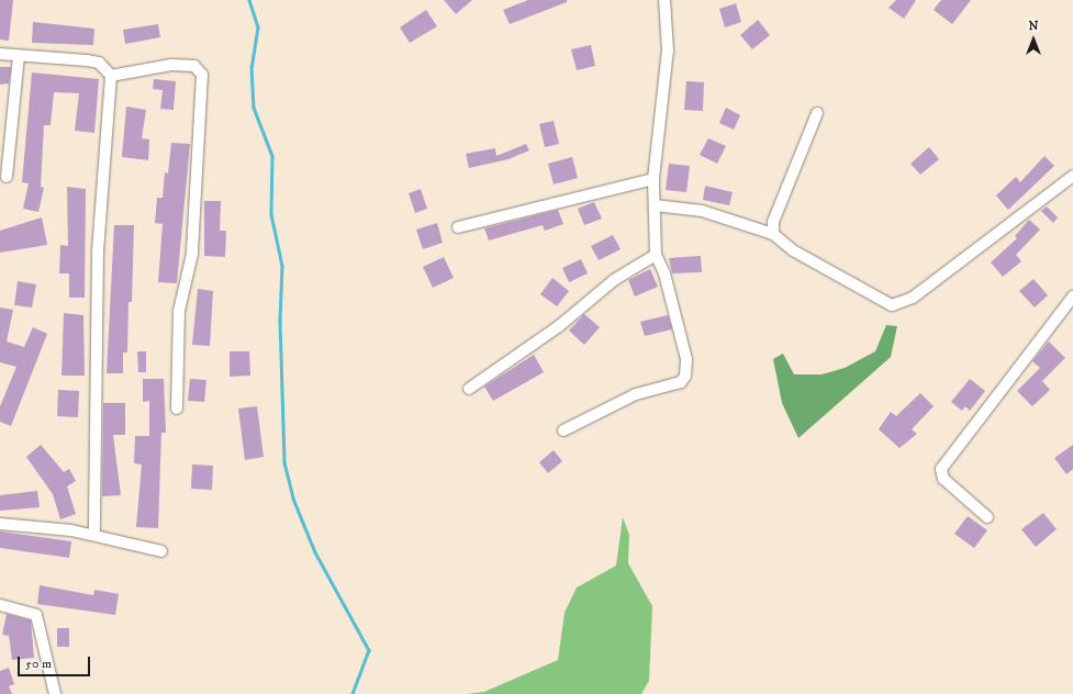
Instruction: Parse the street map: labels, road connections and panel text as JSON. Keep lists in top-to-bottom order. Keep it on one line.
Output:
{"scale_bar":"50 m","north":"top"}
